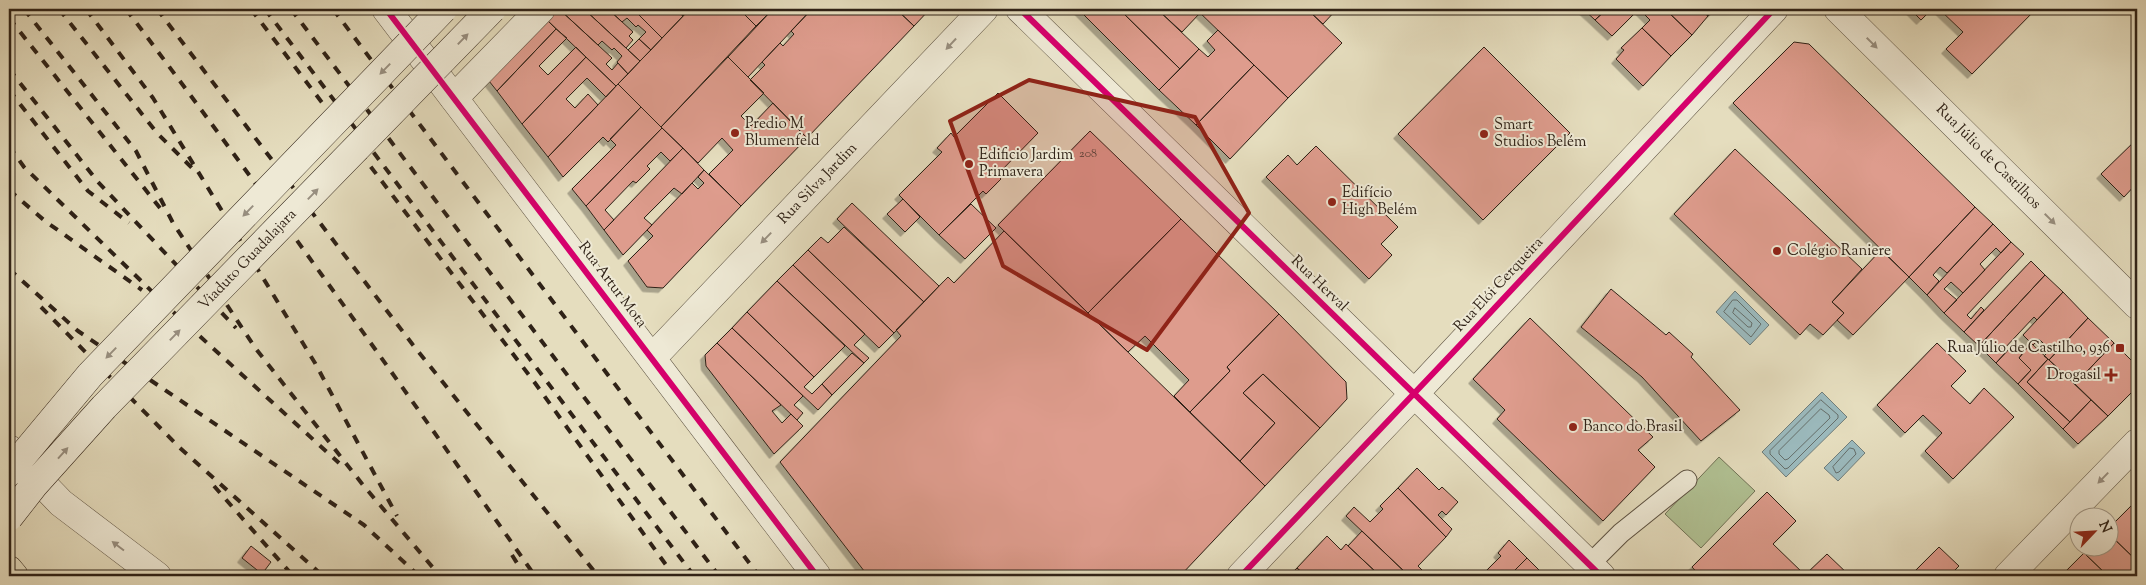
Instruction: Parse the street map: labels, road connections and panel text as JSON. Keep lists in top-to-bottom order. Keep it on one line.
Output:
{"streets":{"street":["Rua Júlio de Castilhos","Rua Silva Jardim","Viaduto Guadalajara","Rua Herval","Rua Artur Mota","Rua Elói Cerqueira"]},"crossings":[["Rua Silva Jardim","Rua Artur Mota"],["Rua Herval","Rua Elói Cerqueira"]],"one_way":["Rua Júlio de Castilhos","Rua Silva Jardim"],"places":{"other":["Predio M Blumenfeld","Smart Studios Belém","Edificio Jardim Primavera","Edifício High Belém","Colégio Raniere","Banco do Brasil"],"transit":["Rua Júlio de Castilho, 936"],"health":["Drogasil"]},"house_numbers":["208"],"north":"top right"}
